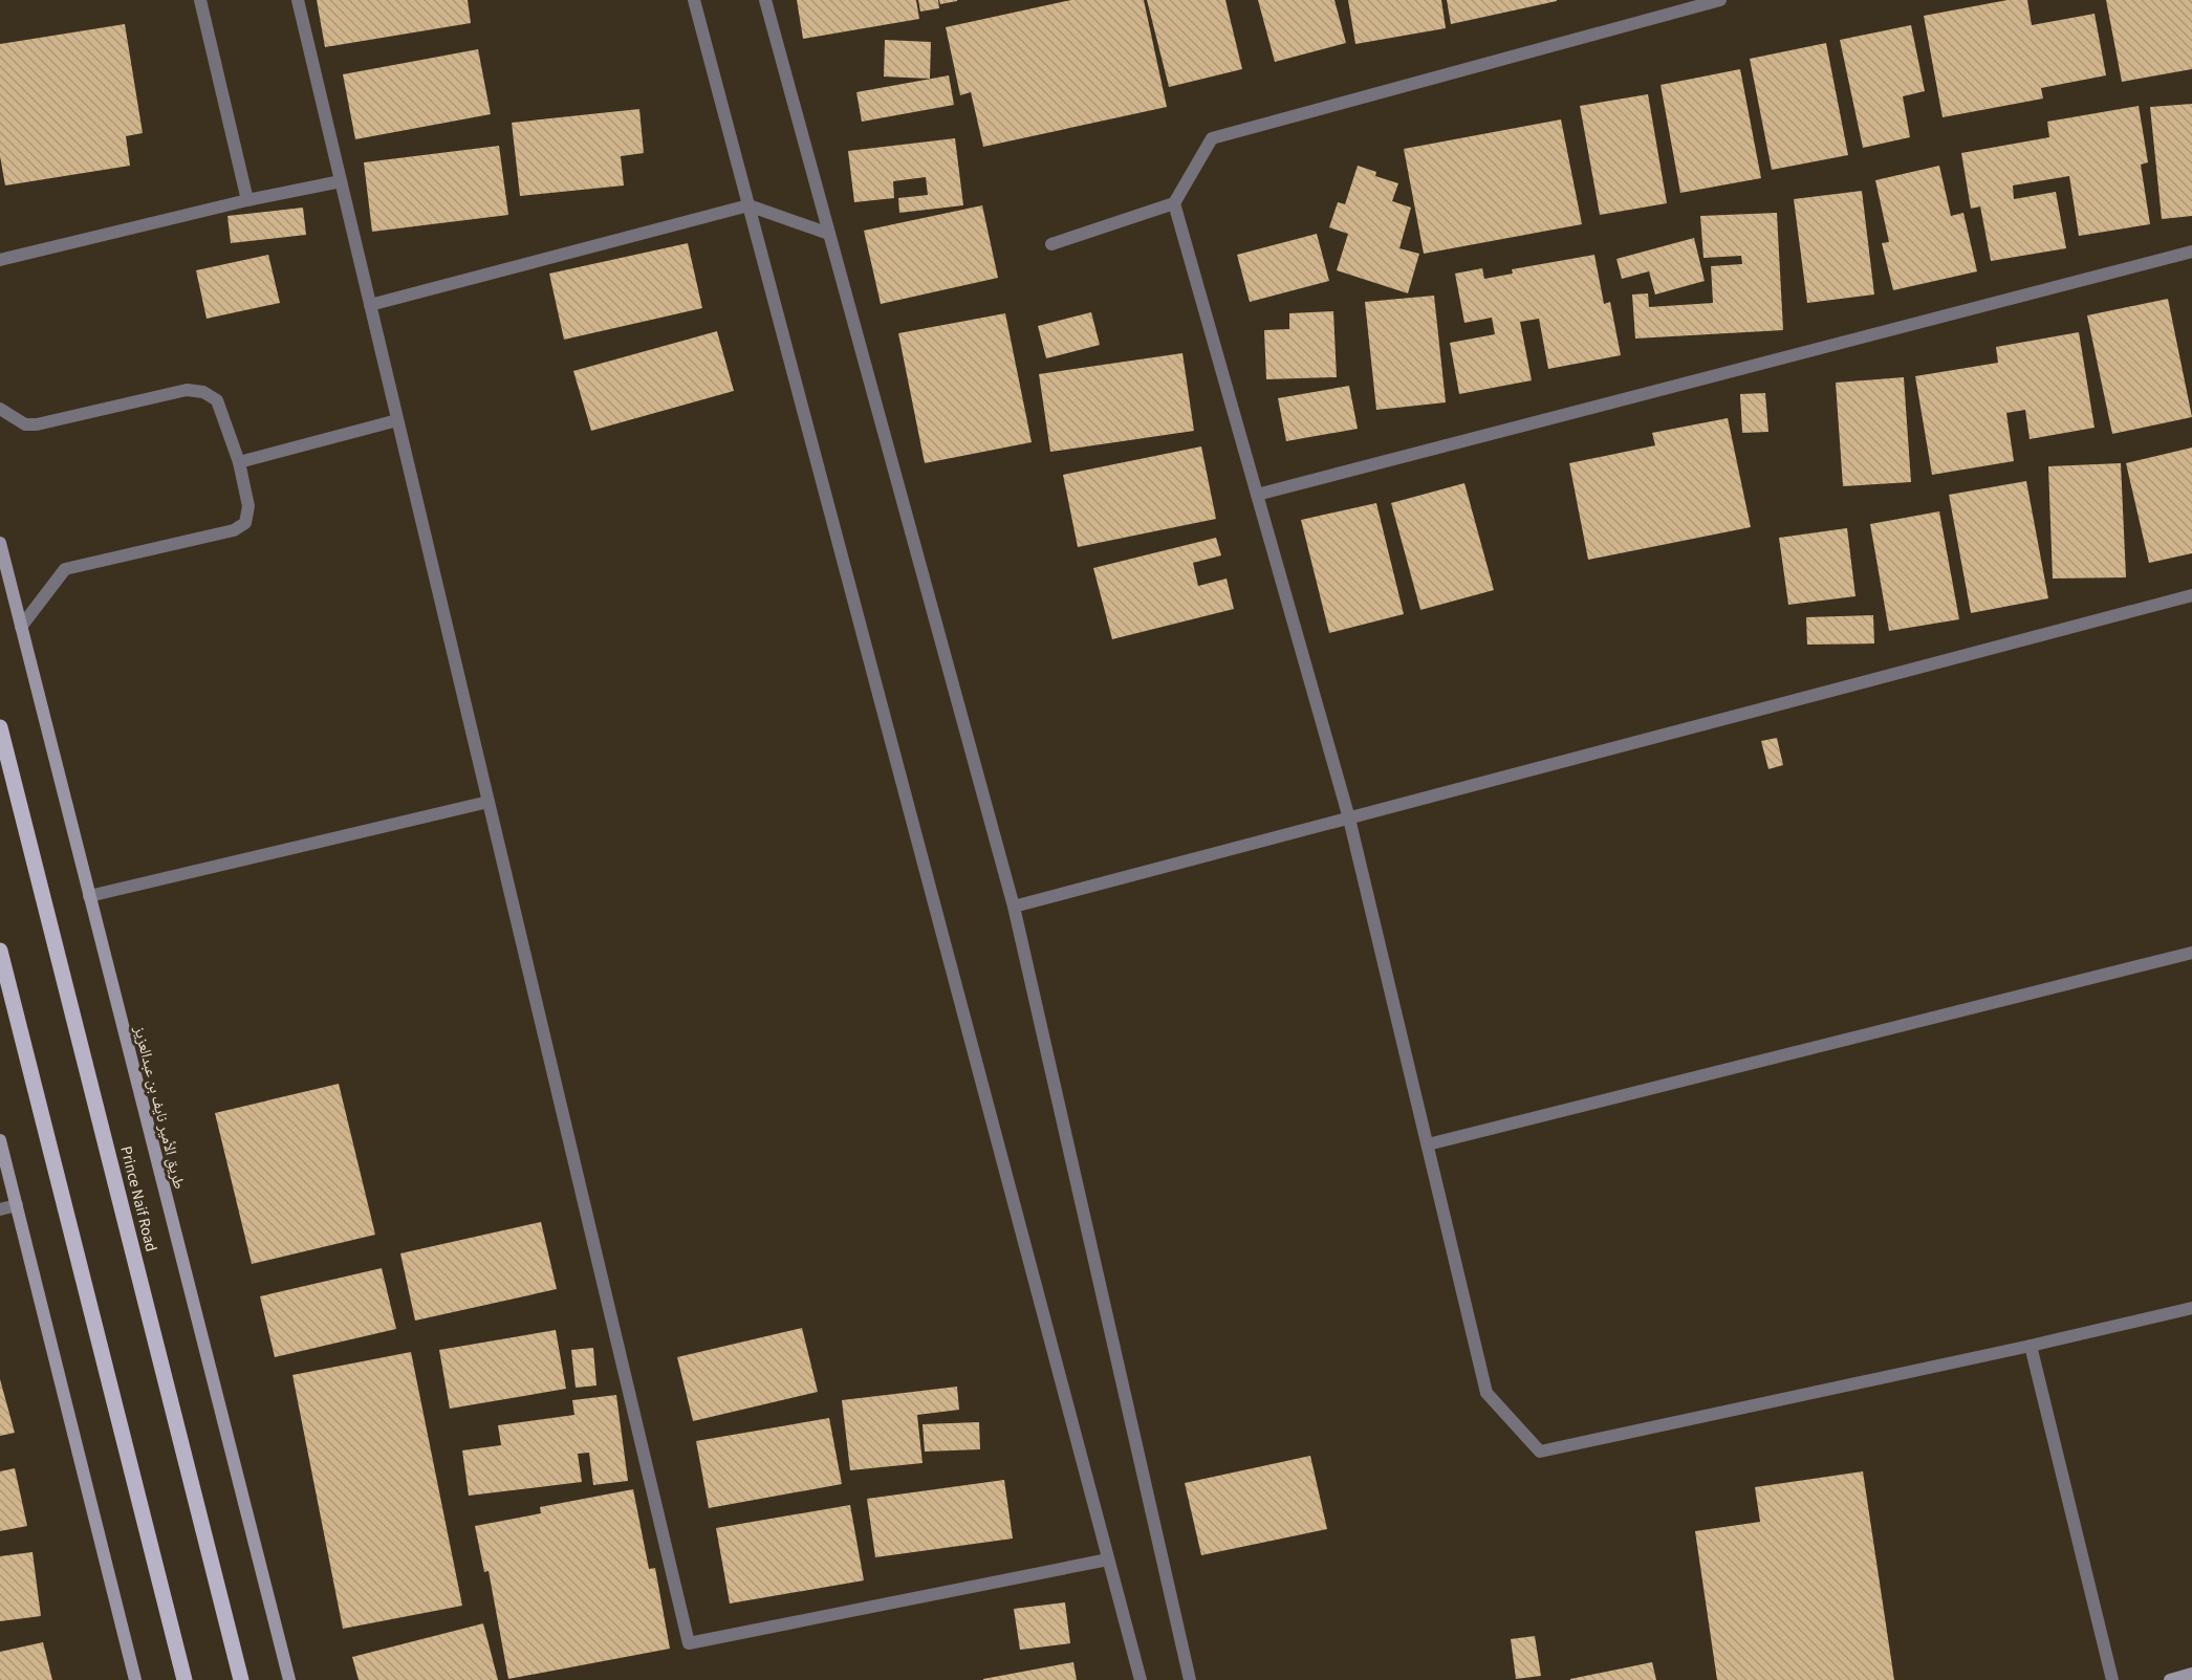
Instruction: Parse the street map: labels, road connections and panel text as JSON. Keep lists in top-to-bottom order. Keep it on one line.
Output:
{"streets":{"main road":["طريق الأمير نايف بن عبدالعزيز","Prince Naif Road"]}}
